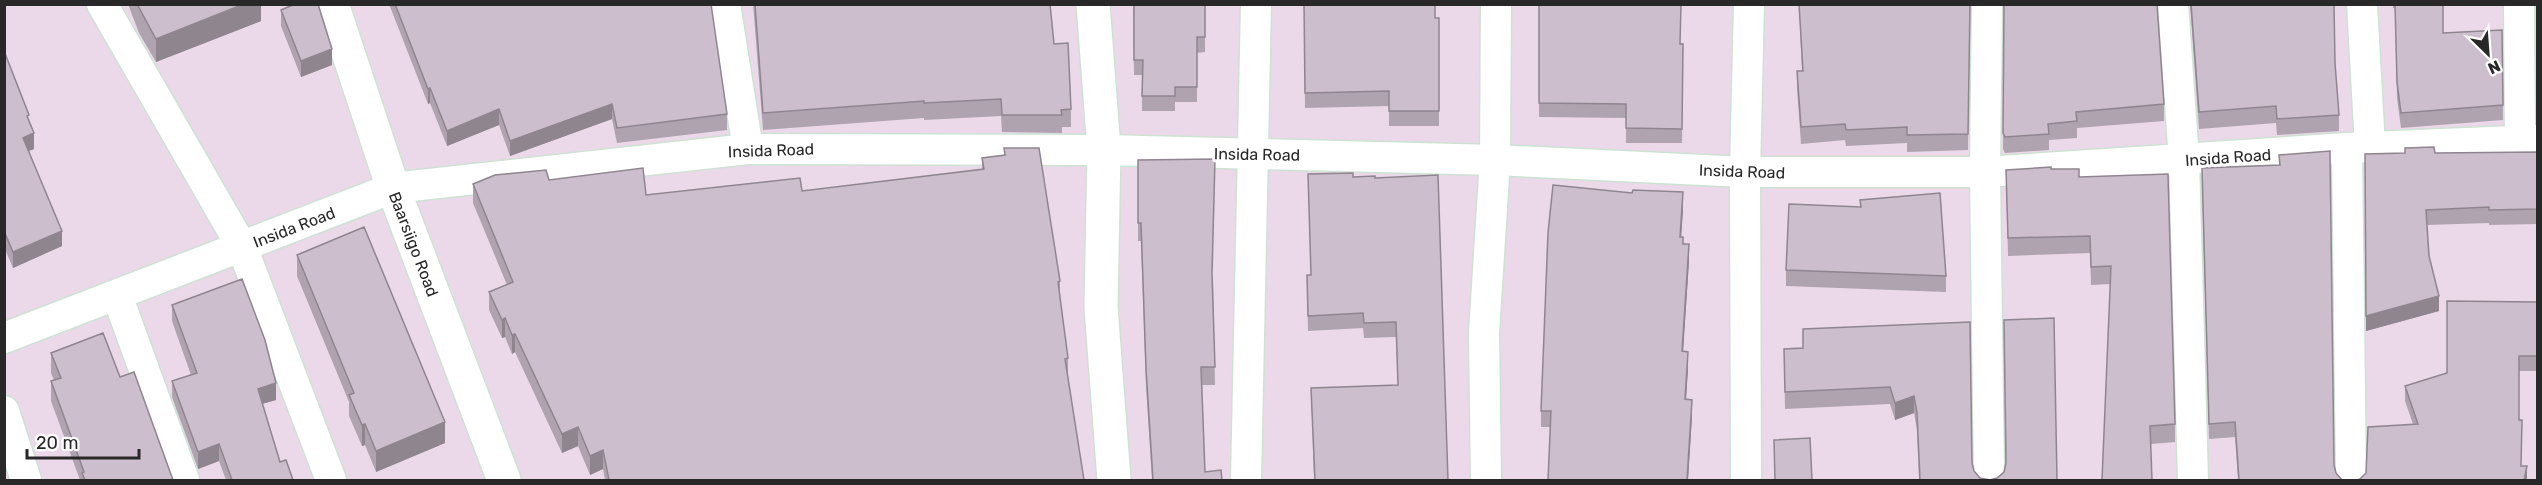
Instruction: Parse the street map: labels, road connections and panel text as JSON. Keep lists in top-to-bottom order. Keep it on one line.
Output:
{"streets":{"street":["Insida Road","Baarsiigo Road"]},"crossings":[["Insida Road","Baarsiigo Road"]],"scale_bar":"20 m","north":"bottom right"}
